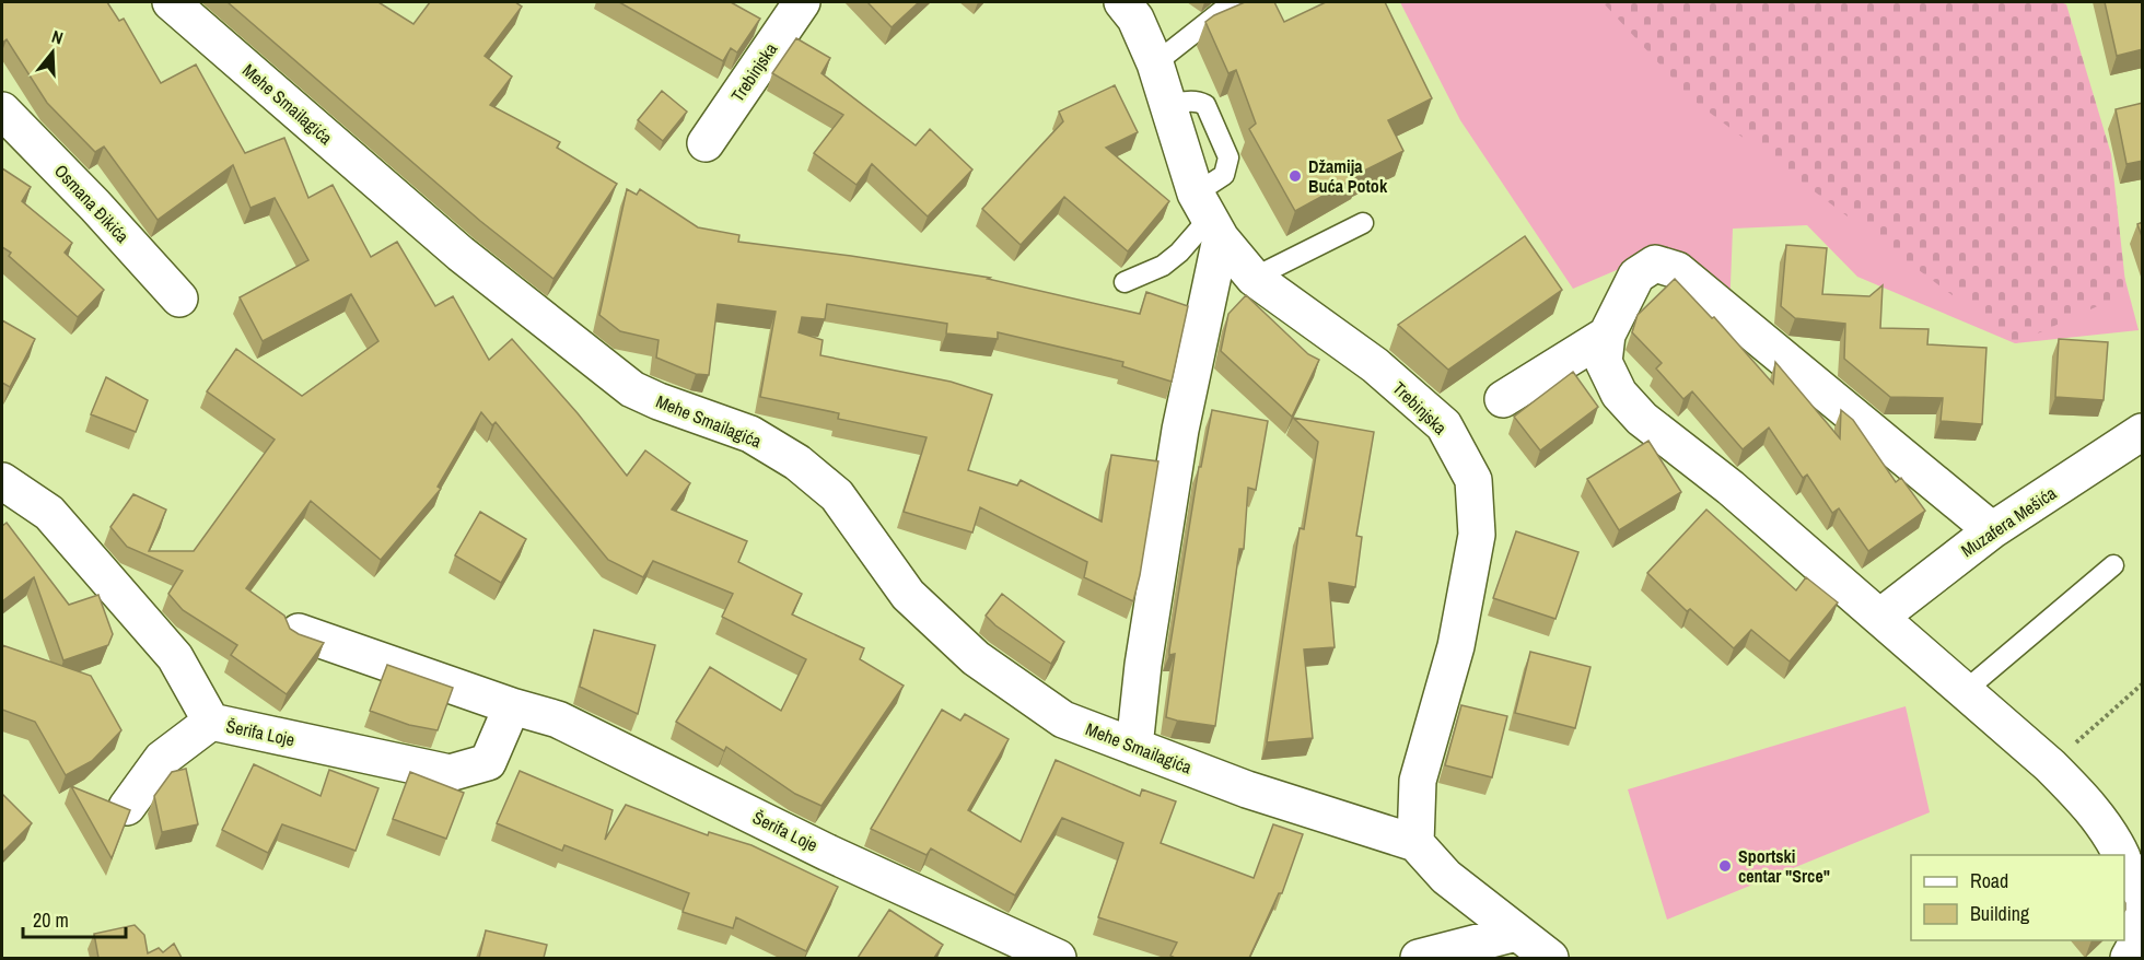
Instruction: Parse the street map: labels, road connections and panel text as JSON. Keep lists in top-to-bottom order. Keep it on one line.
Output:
{"streets":{"street":["Trebinjska","Mehe Smailagića","Osmana Đikića","Muzafera Mešića","Šerifa Loje"]},"crossings":[["Trebinjska","Mehe Smailagića"]],"places":["Džamija Buća Potok","Sportski centar \"Srce\""],"legend":["Road","Building"],"scale_bar":"20 m","north":"top"}
